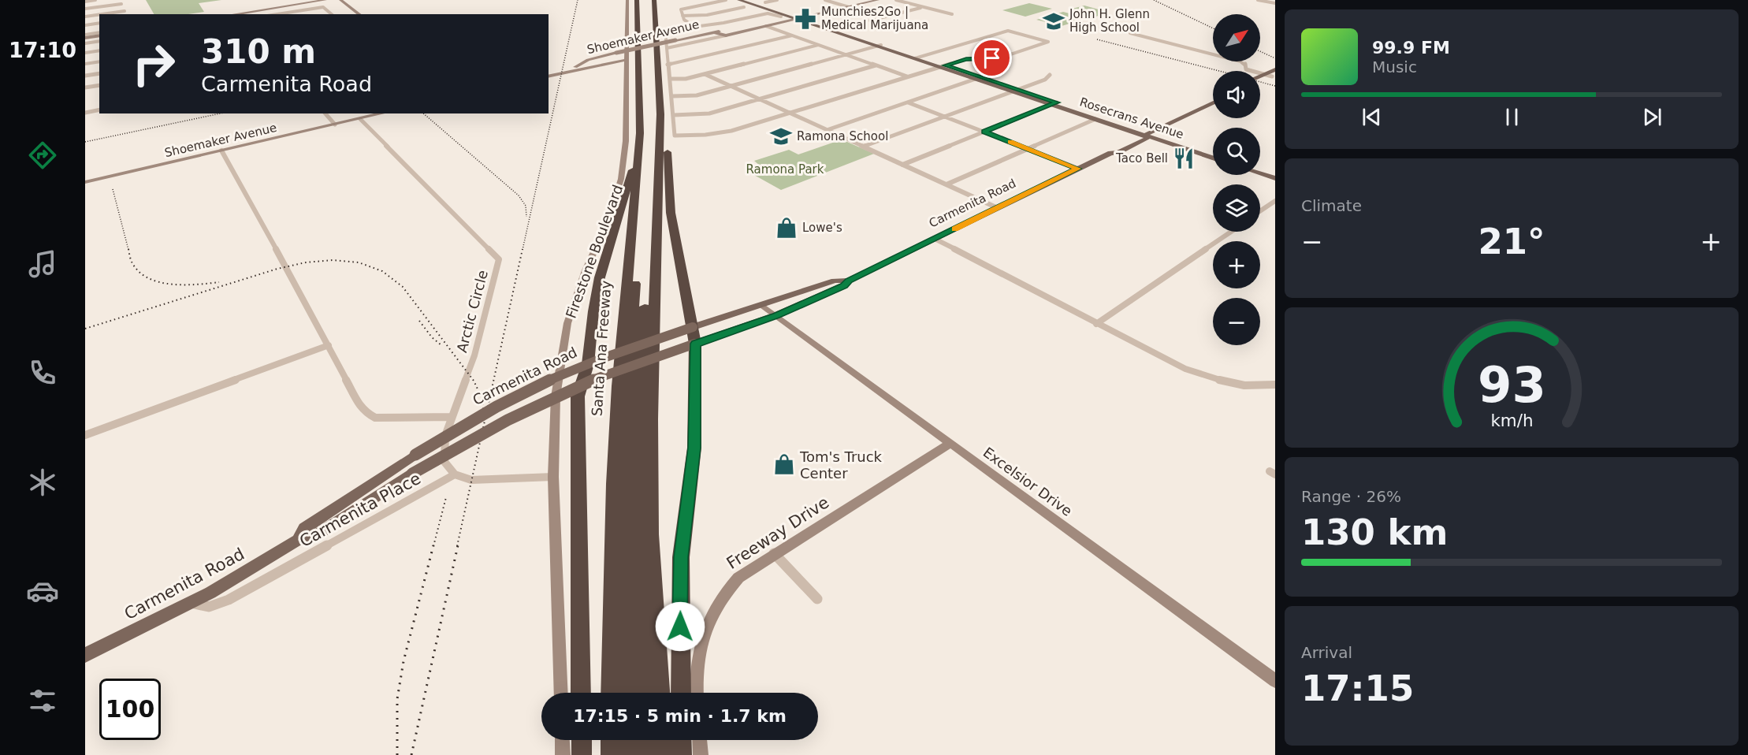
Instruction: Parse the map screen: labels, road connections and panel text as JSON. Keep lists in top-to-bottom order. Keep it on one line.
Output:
{"streets":{"highway":["Santa Ana Freeway"],"main road":["Rosecrans Avenue","Carmenita Road"],"street":["Shoemaker Avenue","Firestone Boulevard","Arctic Circle","Excelsior Drive","Carmenita Place","Freeway Drive"]},"crossings":[["Shoemaker Avenue","Rosecrans Avenue"],["Shoemaker Avenue","Firestone Boulevard"],["Shoemaker Avenue","Arctic Circle"],["Rosecrans Avenue","Carmenita Road"],["Carmenita Road","Excelsior Drive"],["Carmenita Road","Carmenita Place"],["Arctic Circle","Carmenita Place"],["Excelsior Drive","Freeway Drive"]],"parks":["Ramona Park"],"places":{"pharmacy":["Munchies2Go | Medical Marijuana"],"school or university":["John H. Glenn High School","Ramona School"],"restaurant":["Taco Bell"],"shop":["Lowe's","Tom's Truck Center"]},"north":"top right","page":{"tabs":"17:10","map_buttons":["+","−"],"turn":["310 m","Carmenita Road"],"song":["99.9 FM","Music"],"tile":["Climate",["Range · 26%","130 km"],["Arrival","17:15"]],"heat":["−","21°","+"],"limit":"100","trip":"17:15 · 5 min · 1.7 km","gauge":["93","km/h"]}}
